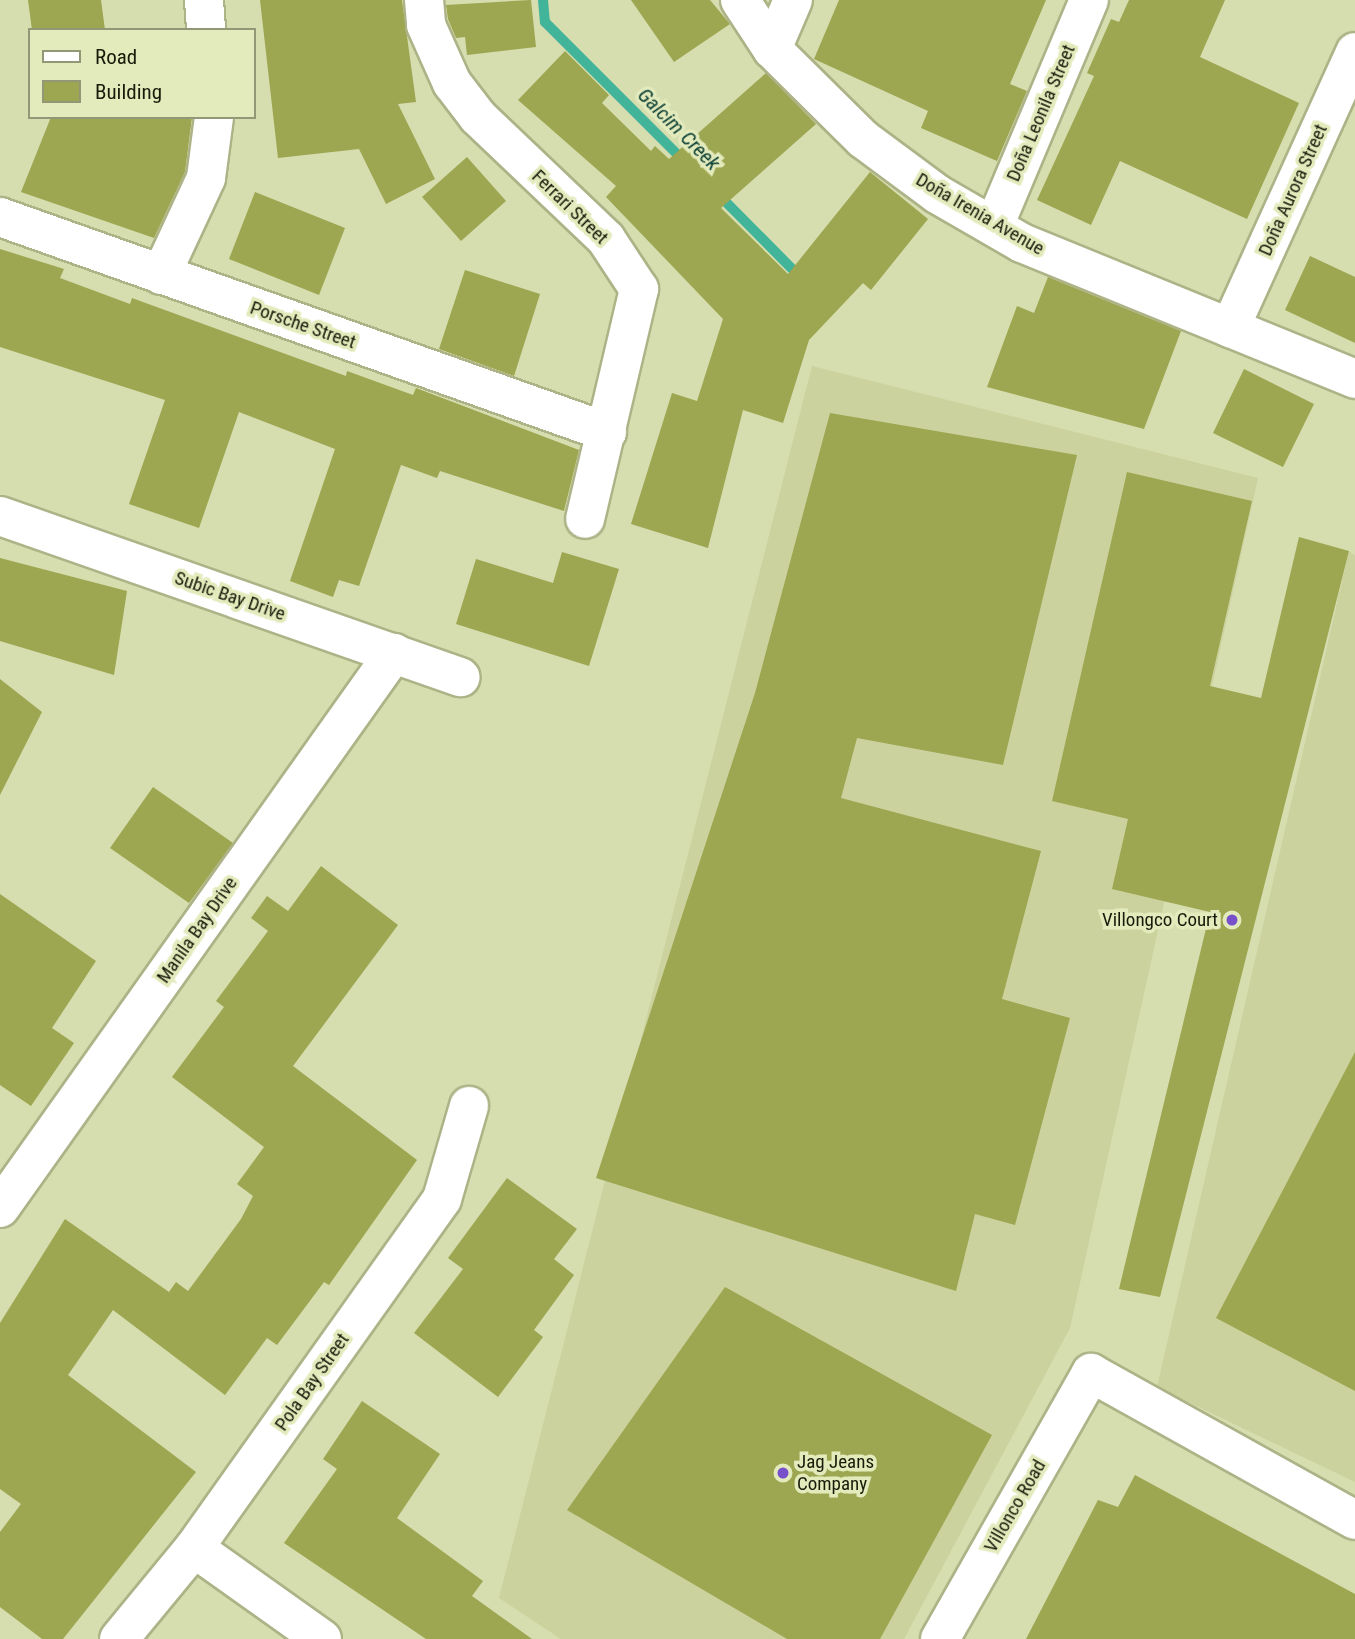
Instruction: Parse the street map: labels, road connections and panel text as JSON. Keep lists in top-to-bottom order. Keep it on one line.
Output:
{"streets":{"street":["Doña Leonila Street","Doña Aurora Street","Ferrari Street","Doña Irenia Avenue","Porsche Street","Subic Bay Drive","Manila Bay Drive","Pola Bay Street","Villonco Road"]},"crossings":[["Doña Leonila Street","Doña Irenia Avenue"],["Doña Aurora Street","Doña Irenia Avenue"],["Ferrari Street","Porsche Street"],["Subic Bay Drive","Manila Bay Drive"]],"water":["Galcim Creek"],"places":["Villongco Court","Jag Jeans Company"],"legend":["Road","Building"]}
